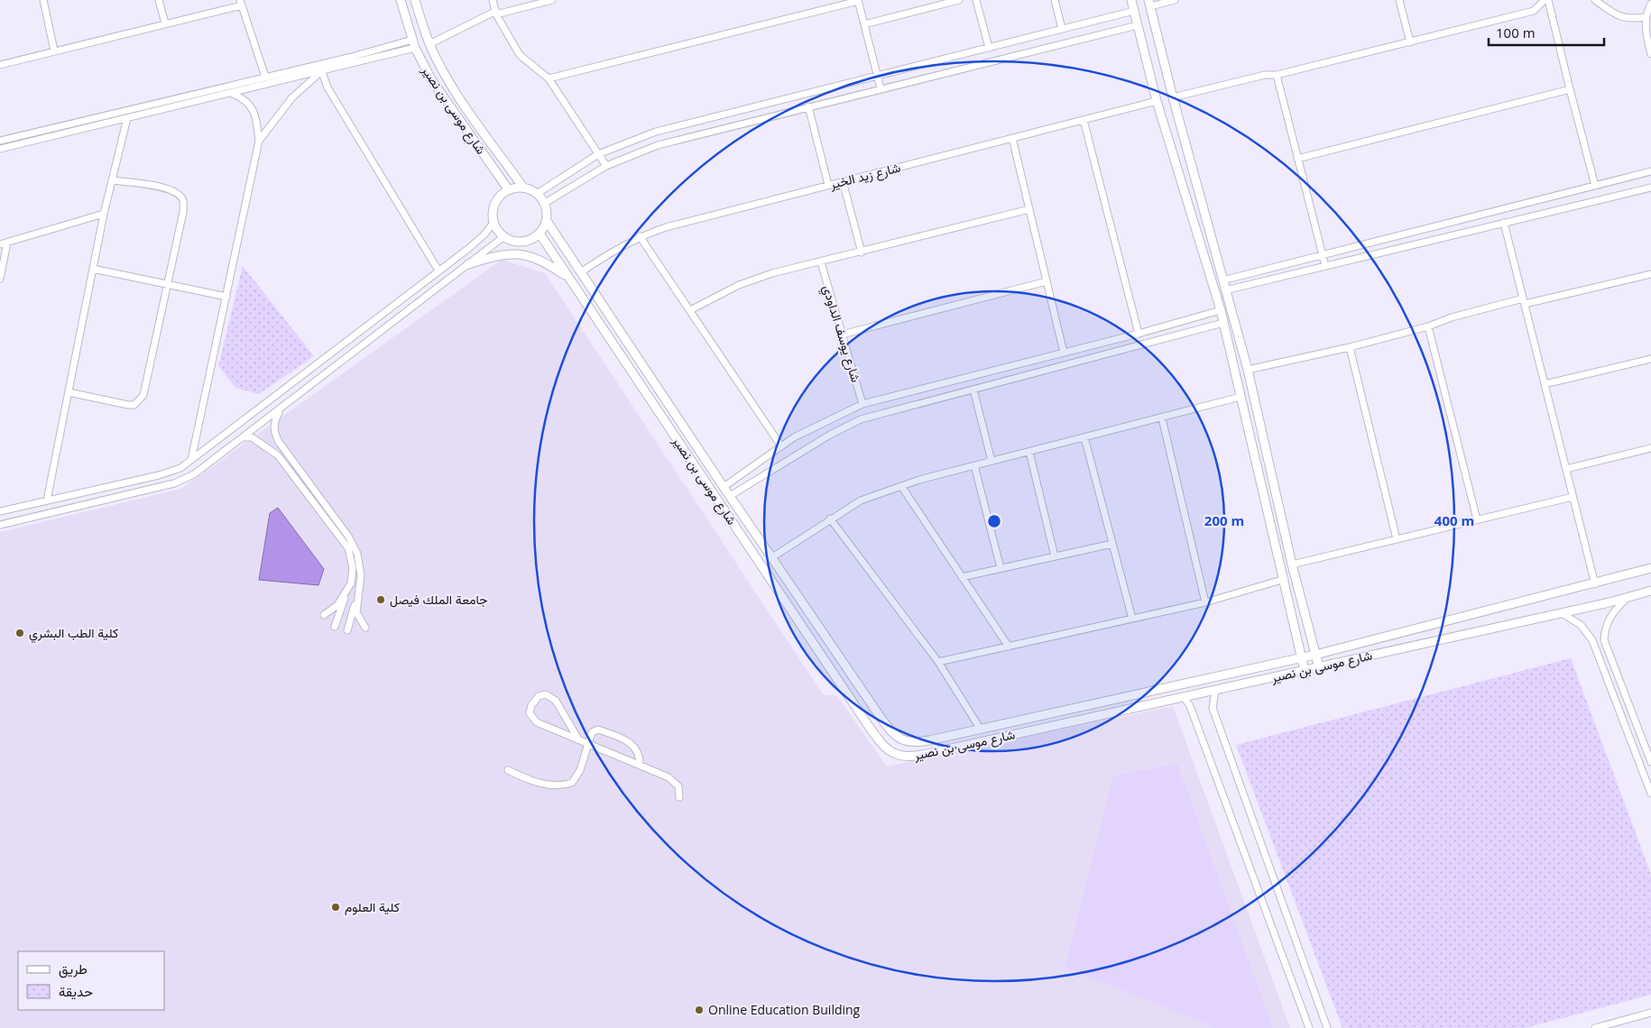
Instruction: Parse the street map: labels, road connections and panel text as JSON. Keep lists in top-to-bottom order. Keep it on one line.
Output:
{"streets":{"street":["شارع موسى بن نصير","شارع زيد الخير","شارع يوسف الداودي"]},"crossings":[["شارع موسى بن نصير","شارع زيد الخير"]],"places":["جامعة الملك فيصل","كلية الطب البشري","كلية العلوم","Online Education Building"],"legend":["طريق","حديقة"],"scale_bar":"100 m","rings":["200 m","400 m"]}
